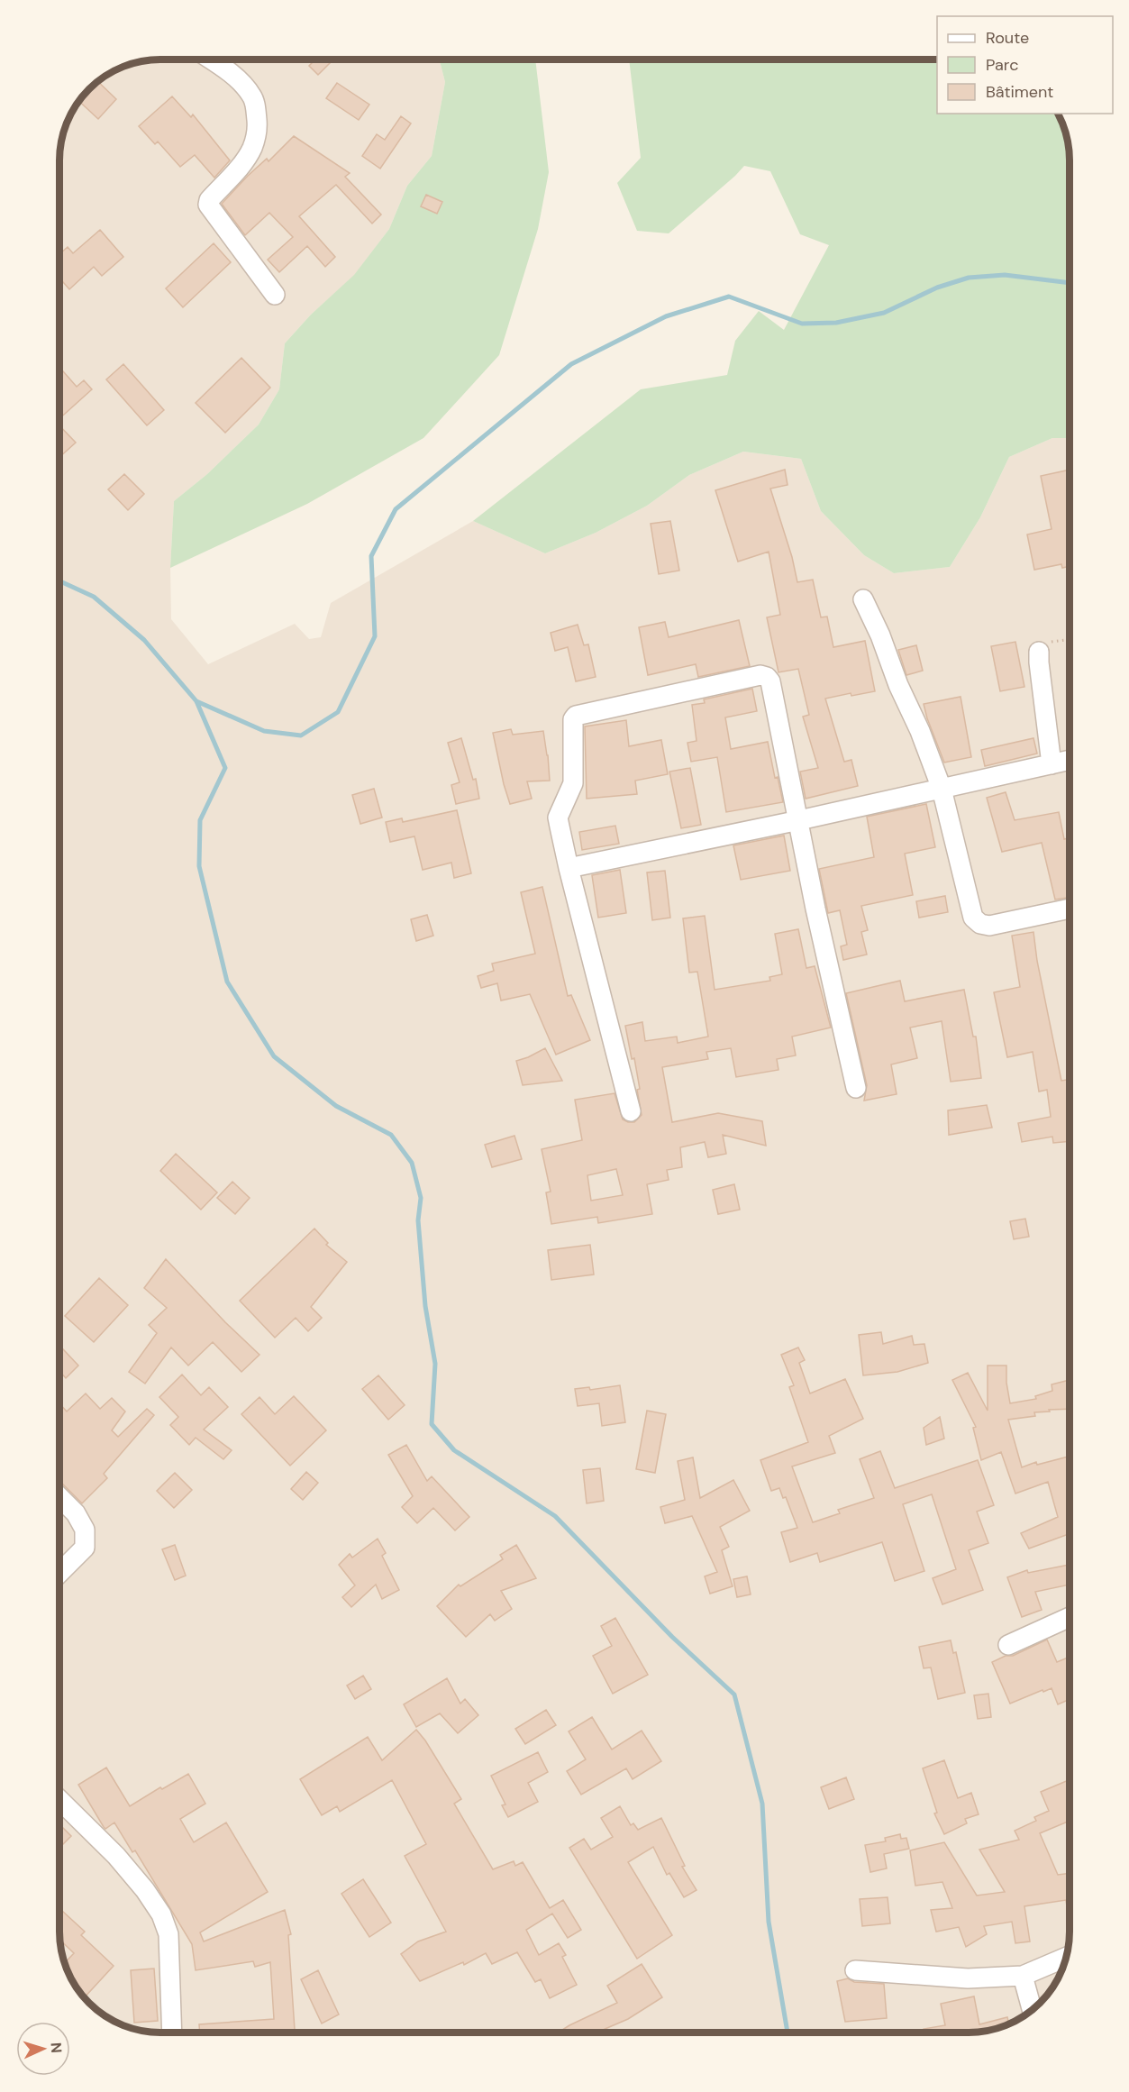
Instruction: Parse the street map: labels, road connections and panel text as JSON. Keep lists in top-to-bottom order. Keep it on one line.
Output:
{"legend":["Route","Parc","Bâtiment"],"north":"right"}
